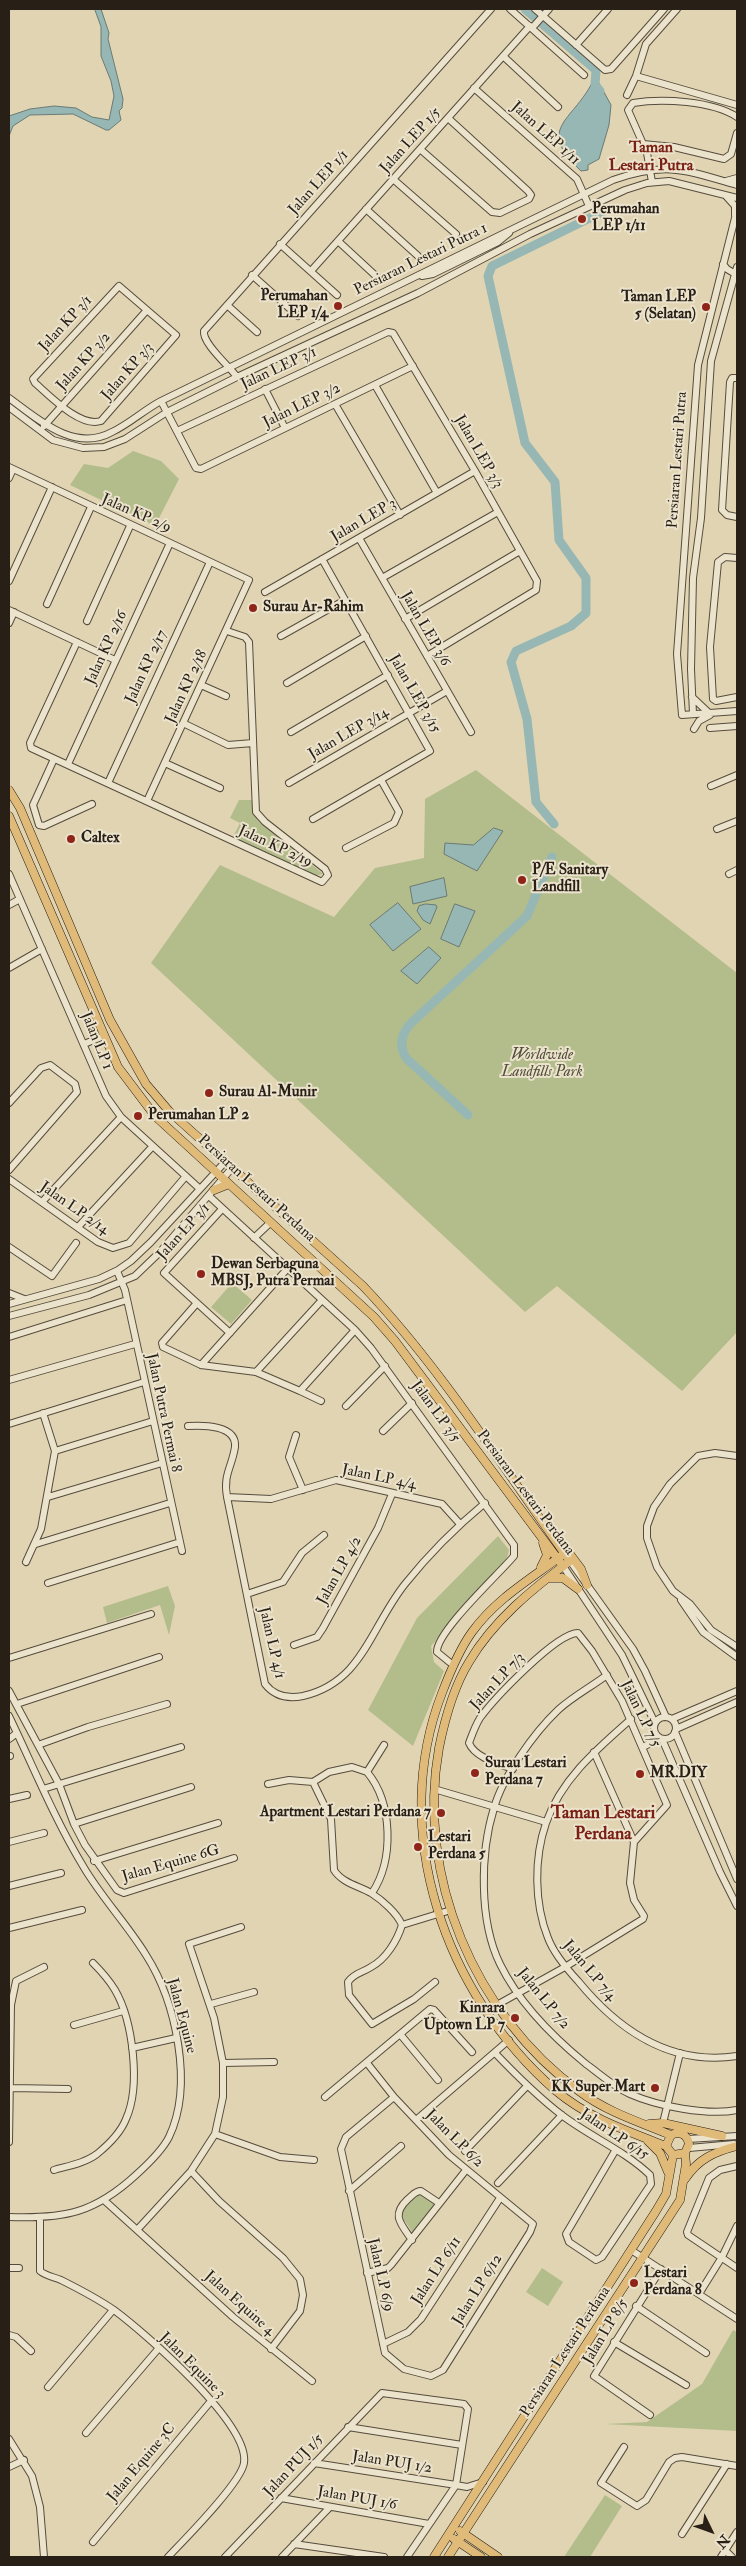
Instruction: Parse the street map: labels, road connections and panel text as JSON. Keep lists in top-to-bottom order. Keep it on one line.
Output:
{"streets":{"main road":["Persiaran Lestari Perdana"],"street":["Jalan LEP 1/11","Jalan LEP 1/5","Jalan LEP 1/1","Persiaran Lestari Putra 1","Jalan KP 3/1","Jalan KP 3/2","Jalan LEP 3/1","Jalan KP 3/3","Jalan LEP 3/2","Jalan LEP 3/3","Persiaran Lestari Putra","Jalan KP 2/9","Jalan LEP 3","Jalan LEP 3/6","Jalan KP 2/16","Jalan KP 2/17","Jalan KP 2/18","Jalan LEP 3/15","Jalan LEP 3/14","Jalan KP 2/19","Jalan LP 1","Jalan LP 2/14","Jalan LP 3/1","Jalan LP 3/5","Jalan Putra Permai 8","Jalan LP 4/4","Jalan LP 4/2","Jalan LP 4/1","Jalan LP 7/3","Jalan LP 7/5","Jalan Equine 6G","Jalan LP 7/4","Jalan LP 7/2","Jalan Equine","Jalan LP 6/15","Jalan LP 6/2","Jalan LP 6/11","Jalan LP 6/9","Jalan LP 6/12","Jalan Equine 4","Jalan LP 8/5","Jalan Equine 3","Jalan Equine 3C","Jalan PUJ 1/2","Jalan PUJ 1/5","Jalan PUJ 1/6"]},"crossings":[["Jalan LEP 1/11","Jalan LEP 1/5"],["Jalan LEP 1/11","Persiaran Lestari Putra 1"],["Jalan LEP 1/1","Persiaran Lestari Putra 1"],["Persiaran Lestari Putra 1","Jalan KP 3/2"],["Jalan KP 3/1","Jalan KP 3/2"],["Jalan KP 3/1","Jalan KP 3/3"],["Jalan KP 3/2","Jalan KP 3/3"],["Jalan LEP 3/1","Jalan LEP 3/2"],["Jalan LEP 3/1","Jalan LEP 3/3"],["Jalan LEP 3/2","Jalan LEP 3/3"],["Jalan LEP 3/3","Jalan LEP 3"],["Jalan LEP 3/3","Jalan LEP 3/6"],["Jalan KP 2/9","Jalan KP 2/16"],["Jalan KP 2/9","Jalan KP 2/17"],["Jalan KP 2/9","Jalan KP 2/18"],["Jalan LEP 3","Jalan LEP 3/6"],["Jalan LEP 3","Jalan LEP 3/15"],["Jalan LEP 3/6","Jalan LEP 3/14"],["Jalan KP 2/16","Jalan KP 2/19"],["Jalan KP 2/17","Jalan KP 2/19"],["Jalan KP 2/18","Jalan KP 2/19"],["Jalan LEP 3/15","Jalan LEP 3/14"],["Jalan LP 1","Jalan LP 2/14"],["Persiaran Lestari Perdana","Jalan PUJ 1/2"],["Jalan LP 3/1","Jalan LP 3/5"],["Jalan LP 3/5","Jalan LP 4/1"],["Jalan LP 4/4","Jalan LP 4/2"],["Jalan LP 4/4","Jalan LP 4/1"],["Jalan LP 7/3","Jalan LP 7/5"],["Jalan LP 7/3","Jalan LP 7/2"],["Jalan LP 7/5","Jalan LP 7/4"],["Jalan LP 7/5","Jalan LP 7/2"],["Jalan Equine","Jalan Equine 4"],["Jalan Equine","Jalan Equine 3"],["Jalan LP 6/2","Jalan LP 6/11"],["Jalan LP 6/2","Jalan LP 6/9"],["Jalan LP 6/2","Jalan LP 6/12"],["Jalan LP 6/11","Jalan LP 6/9"],["Jalan LP 6/9","Jalan LP 6/12"],["Jalan Equine 3","Jalan Equine 3C"],["Jalan PUJ 1/2","Jalan PUJ 1/5"],["Jalan PUJ 1/5","Jalan PUJ 1/6"]],"districts":["Taman Lestari Putra","Taman Lestari Perdana"],"parks":["Worldwide Landfills Park"],"places":["Perumahan LEP 1/11","Perumahan LEP 1/4","Taman LEP 5 (Selatan)","Surau Ar-Rahim","Caltex","P/E Sanitary Landfill","Surau Al-Munir","Perumahan LP 2","Dewan Serbaguna MBSJ, Putra Permai","Surau Lestari Perdana 7","MR.DIY","Apartment Lestari Perdana 7","Lestari Perdana 5","Kinrara Uptown LP 7","KK Super Mart","Lestari Perdana 8"],"north":"bottom right"}
